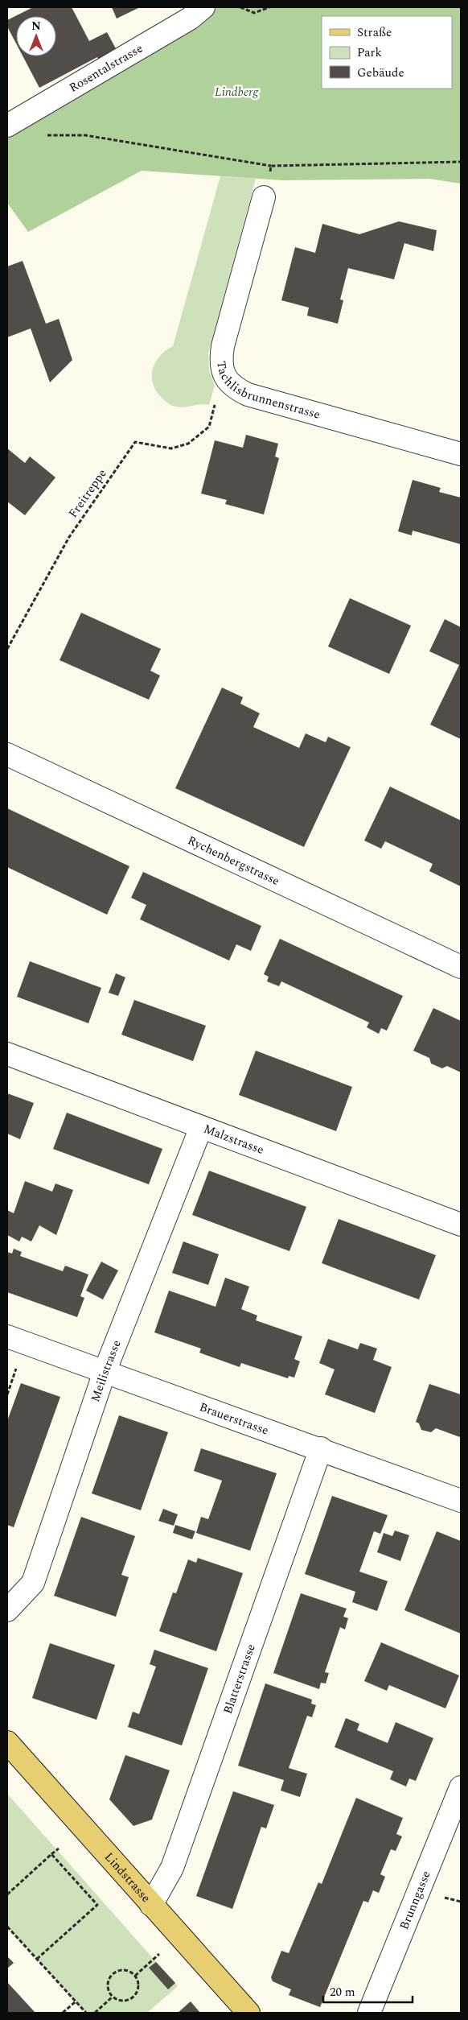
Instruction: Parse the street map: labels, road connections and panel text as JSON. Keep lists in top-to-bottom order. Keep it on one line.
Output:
{"streets":{"main road":["Lindstrasse"],"street":["Rosentalstrasse","Tachlisbrunnenstrasse","Rychenbergstrasse","Malzstrasse","Meilistrasse","Brauerstrasse","Blatterstrasse","Brunngasse"],"path":["Freitreppe"]},"crossings":[["Malzstrasse","Meilistrasse"],["Meilistrasse","Brauerstrasse"],["Brauerstrasse","Blatterstrasse"],["Blatterstrasse","Lindstrasse"]],"parks":["Lindberg"],"legend":["Straße","Park","Gebäude"],"scale_bar":"20 m","north":"top"}
